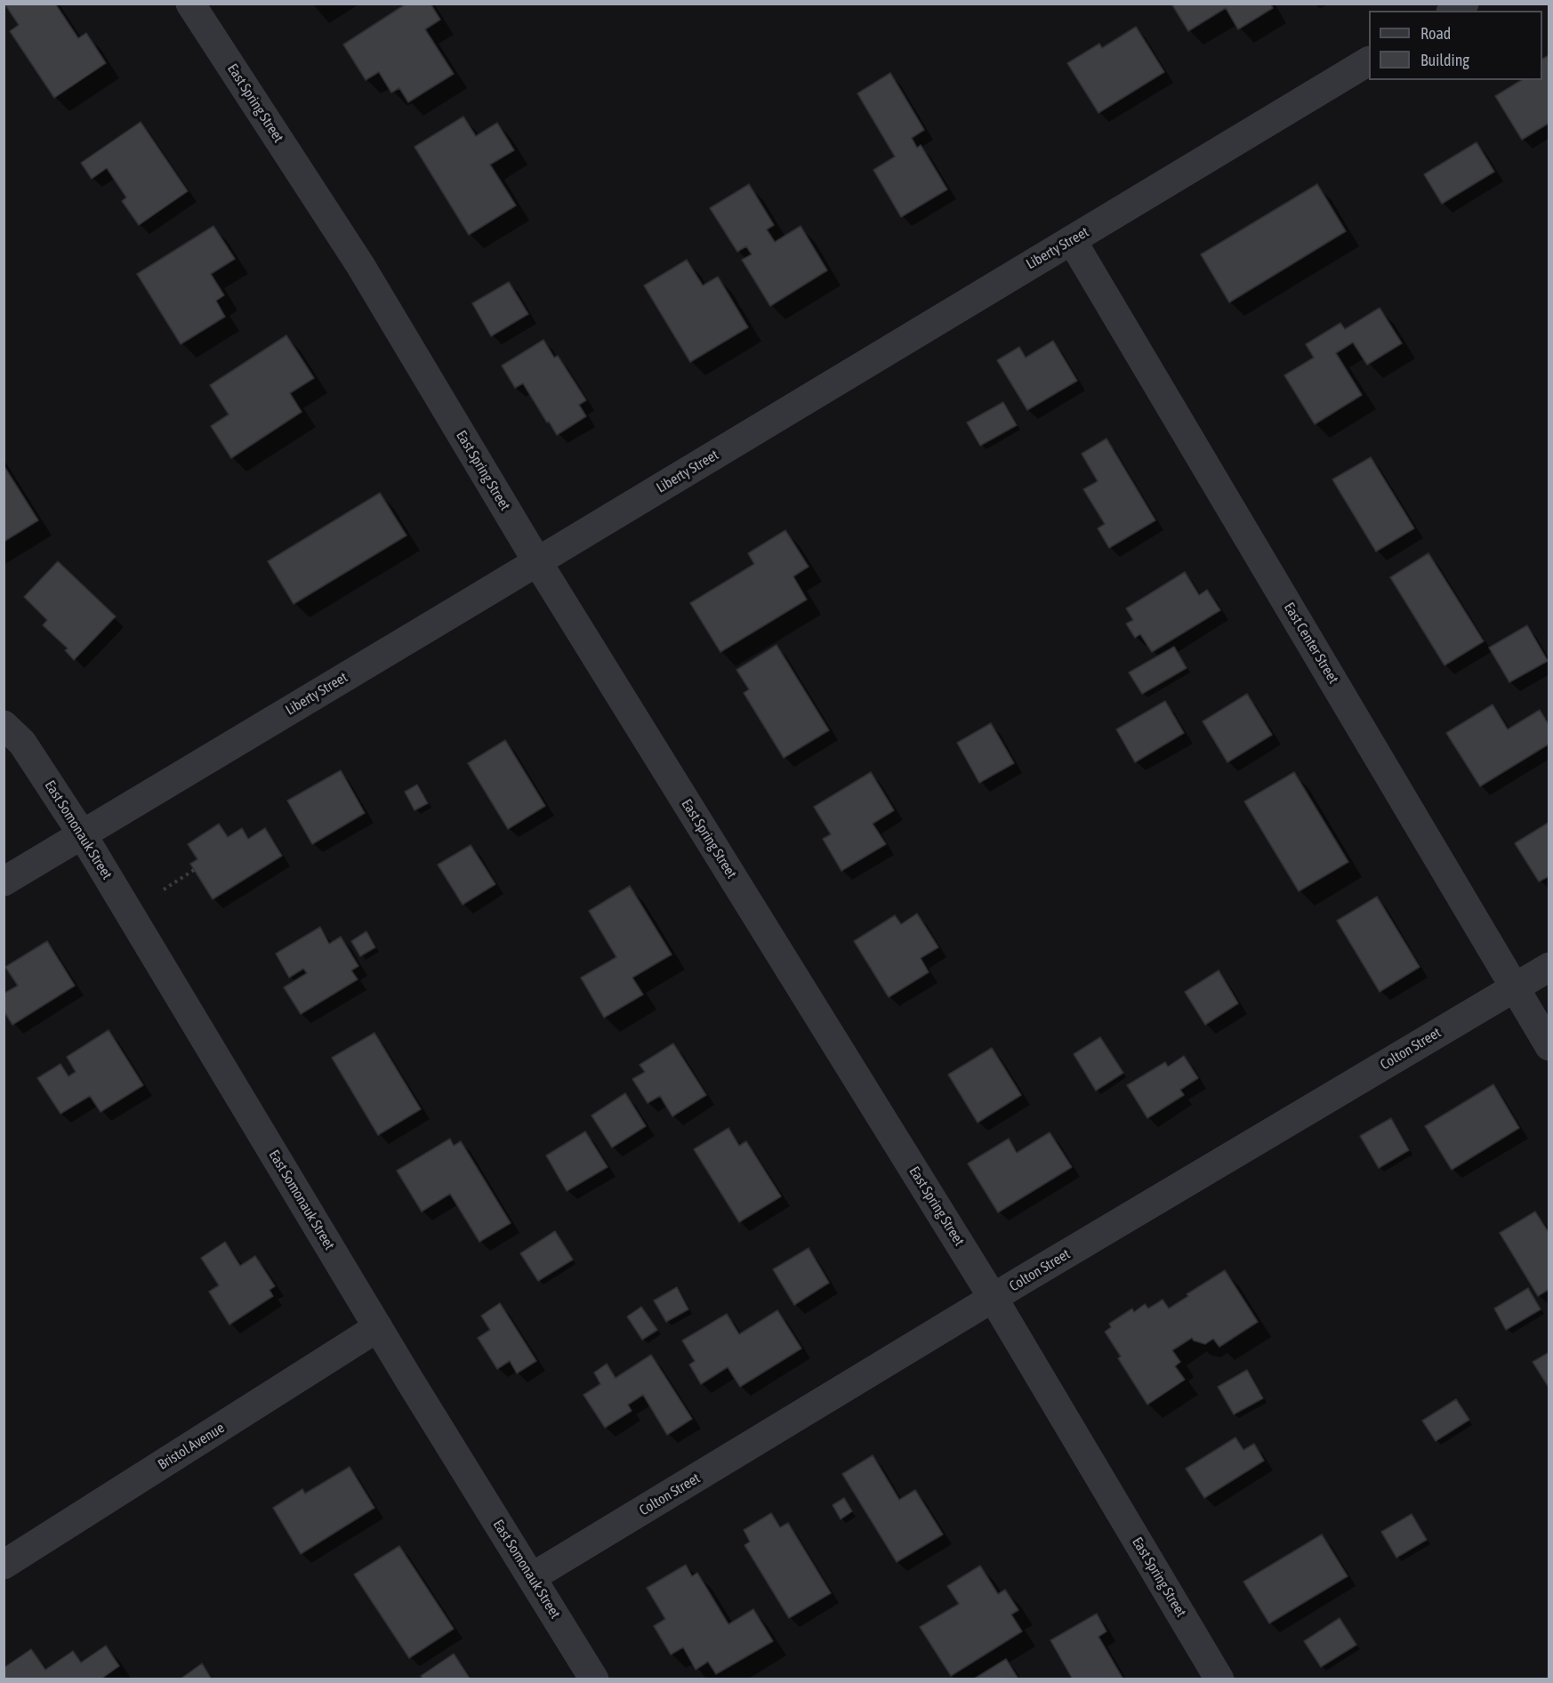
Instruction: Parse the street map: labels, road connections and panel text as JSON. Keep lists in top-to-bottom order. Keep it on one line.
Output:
{"streets":{"street":["East Spring Street","Liberty Street","East Center Street","East Somonauk Street","Colton Street","Bristol Avenue"]},"crossings":[["East Spring Street","Liberty Street"],["East Spring Street","Colton Street"],["Liberty Street","East Center Street"],["Liberty Street","East Somonauk Street"],["East Center Street","Colton Street"],["East Somonauk Street","Colton Street"],["East Somonauk Street","Bristol Avenue"]],"legend":["Road","Building"]}
